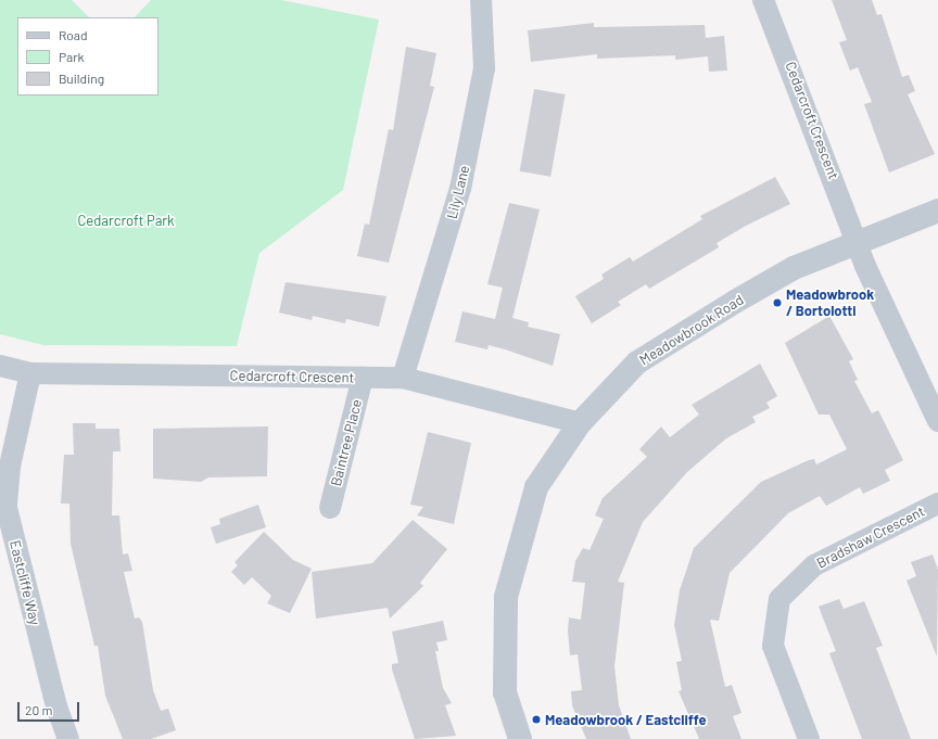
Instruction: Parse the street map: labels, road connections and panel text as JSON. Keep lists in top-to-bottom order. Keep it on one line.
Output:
{"streets":{"street":["Cedarcroft Crescent","Lily Lane","Meadowbrook Road","Baintree Place","Bradshaw Crescent","Eastcliffe Way"]},"crossings":[["Cedarcroft Crescent","Lily Lane"],["Cedarcroft Crescent","Meadowbrook Road"],["Cedarcroft Crescent","Baintree Place"],["Cedarcroft Crescent","Eastcliffe Way"]],"parks":["Cedarcroft Park"],"places":["Meadowbrook / Bortolotti","Meadowbrook / Eastcliffe"],"legend":["Road","Park","Building"],"scale_bar":"20 m"}
